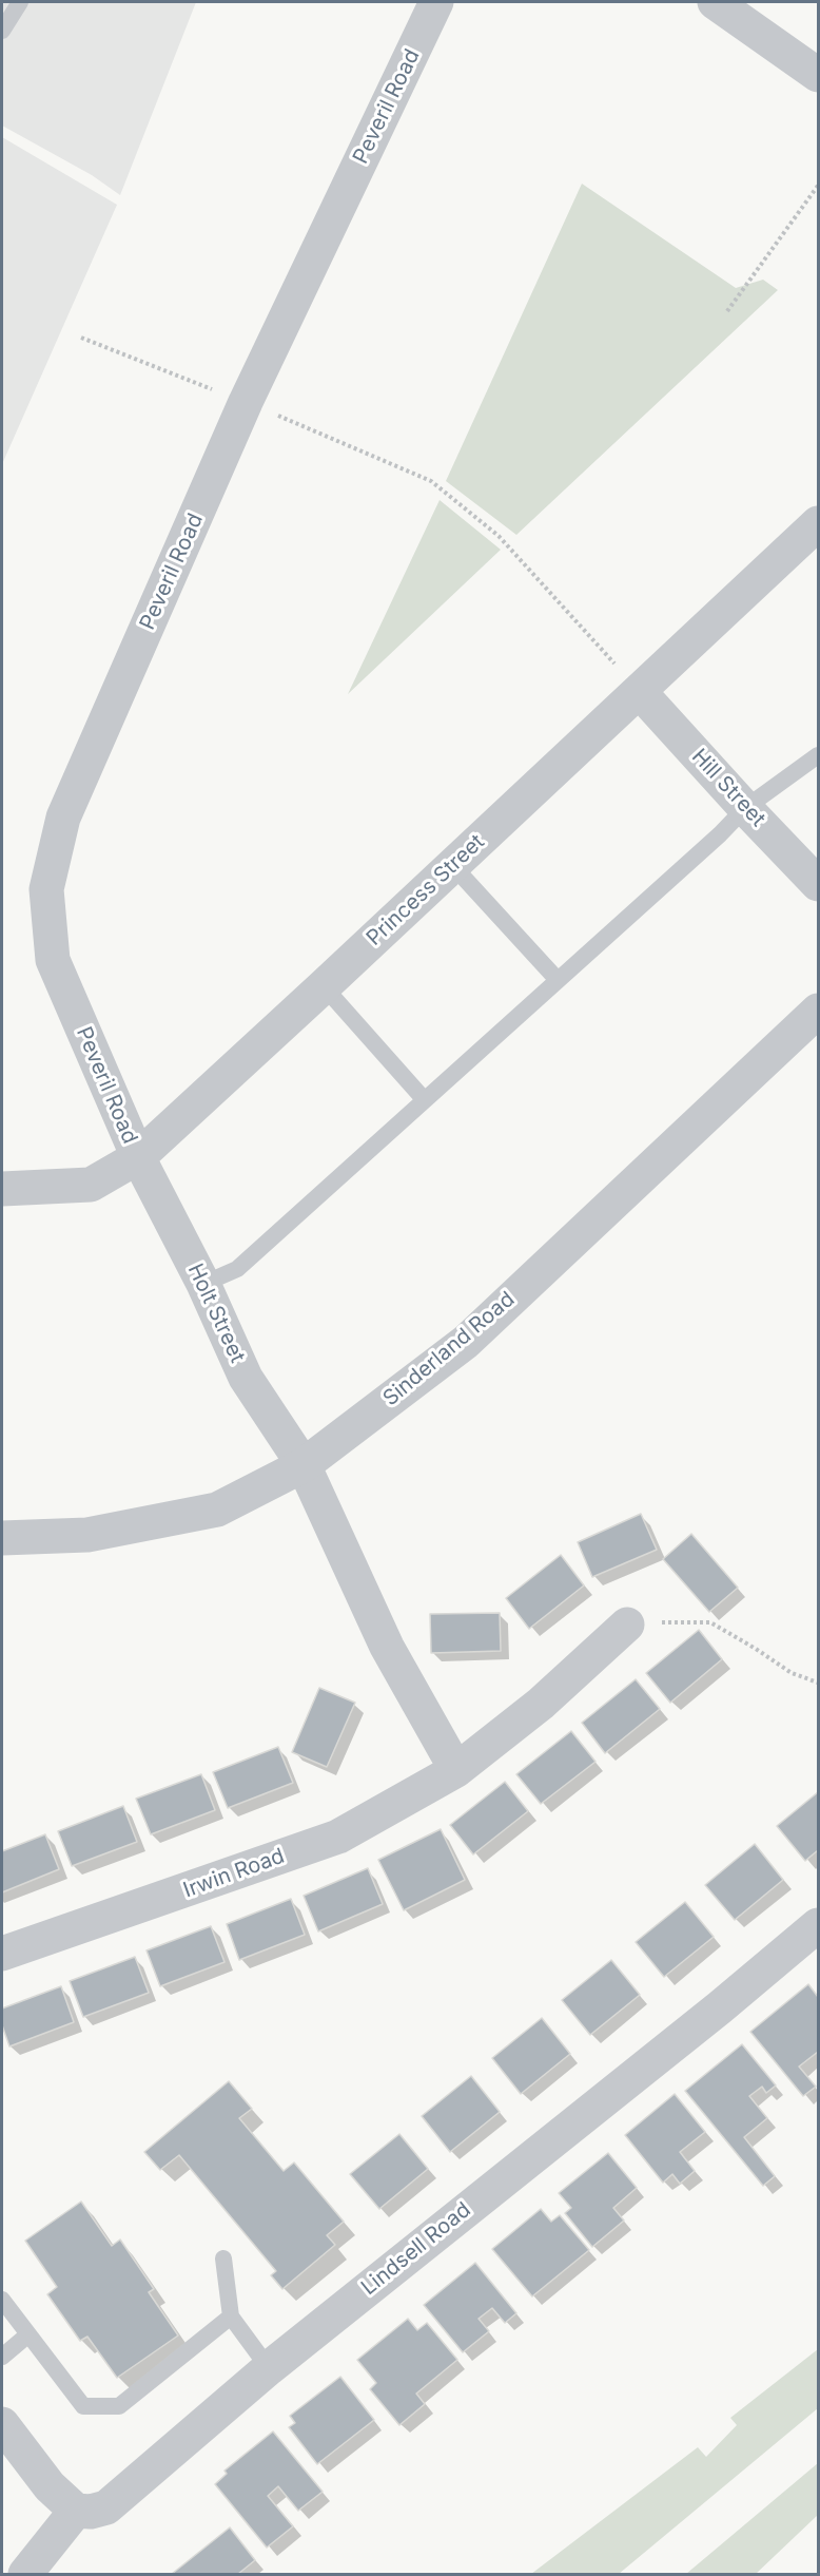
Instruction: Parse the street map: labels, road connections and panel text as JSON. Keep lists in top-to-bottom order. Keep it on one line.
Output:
{"streets":{"street":["Peveril Road","Hill Street","Princess Street","Holt Street","Sinderland Road","Irwin Road","Lindsell Road"]},"crossings":[["Peveril Road","Princess Street"],["Peveril Road","Holt Street"],["Hill Street","Princess Street"],["Princess Street","Holt Street"],["Holt Street","Sinderland Road"]]}
